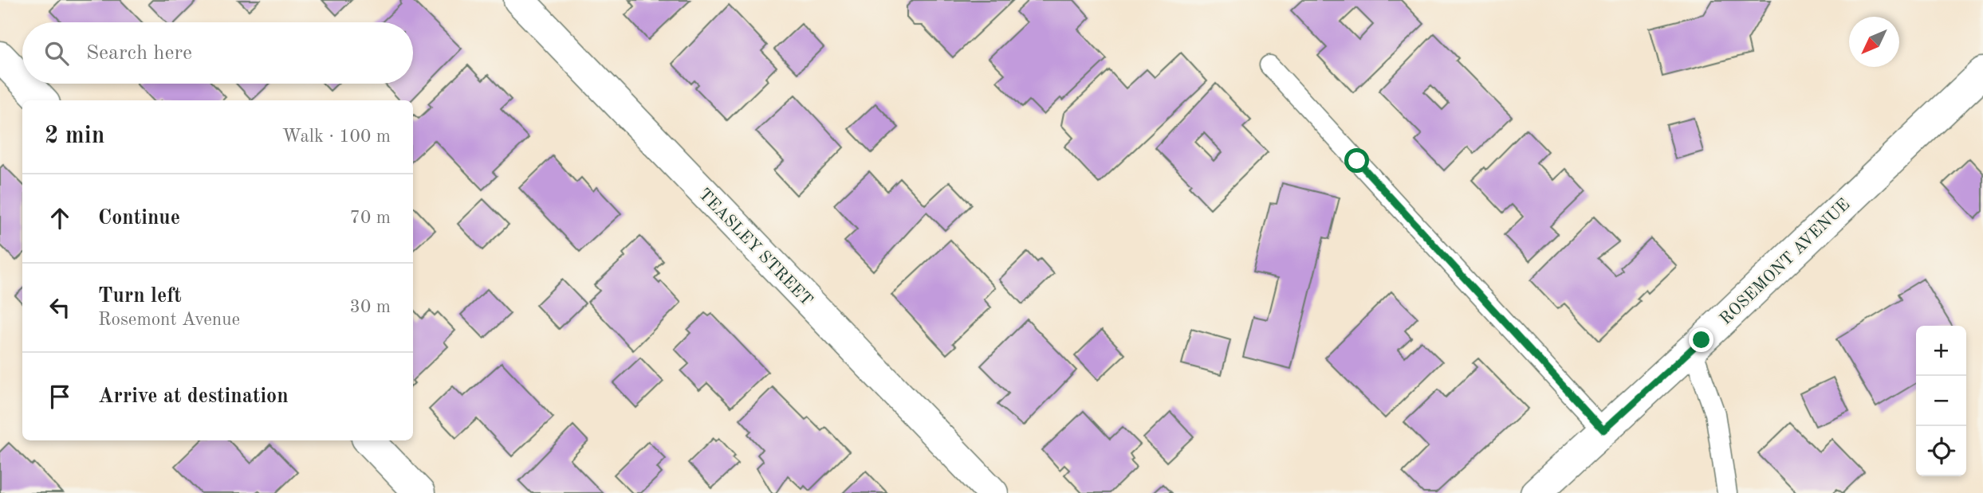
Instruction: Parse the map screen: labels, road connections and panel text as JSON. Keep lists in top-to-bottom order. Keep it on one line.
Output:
{"streets":{"street":["TEASLEY STREET","ROSEMONT AVENUE"]},"north":"bottom left","page":{"search":"Search here","heading":["2 min","Walk · 100 m"],"list":[["Continue","70 m"],["Turn left","Rosemont Avenue","30 m"],"Arrive at destination"],"map_buttons":["+","−"]}}
